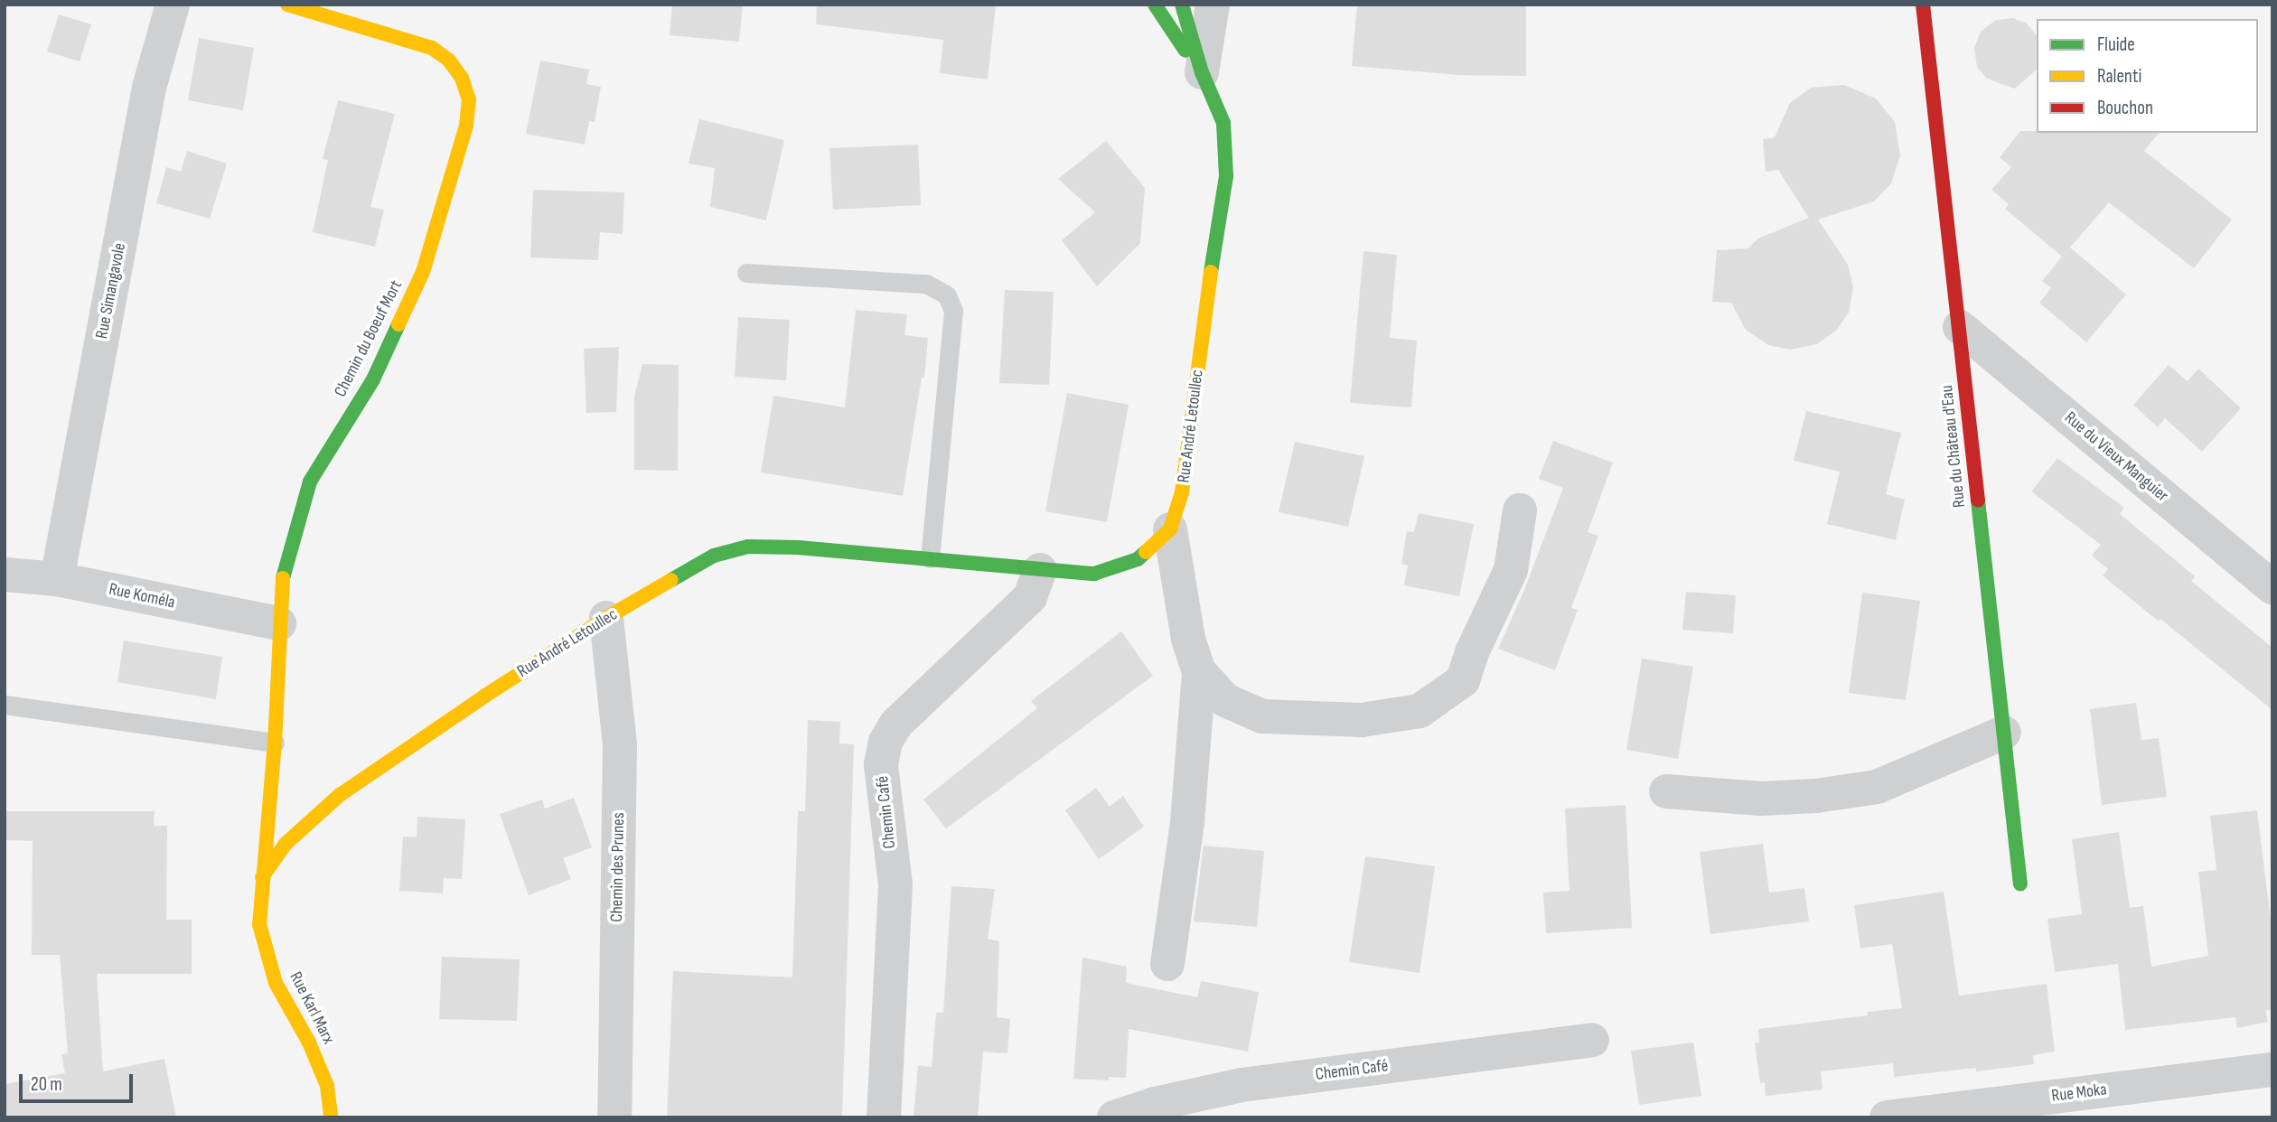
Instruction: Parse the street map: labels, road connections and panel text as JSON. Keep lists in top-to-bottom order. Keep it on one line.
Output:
{"streets":{"street":["Rue Simangavole","Chemin du Boeuf Mort","Rue André Letoullec","Rue du Château d'Eau","Rue du Vieux Manguier","Rue Koméla","Chemin Café","Chemin des Prunes","Rue Karl Marx","Rue Moka"]},"crossings":[["Rue Simangavole","Rue Koméla"],["Chemin du Boeuf Mort","Rue André Letoullec"],["Chemin du Boeuf Mort","Rue Koméla"],["Chemin du Boeuf Mort","Rue Karl Marx"],["Rue André Letoullec","Chemin Café"],["Rue André Letoullec","Chemin des Prunes"],["Rue André Letoullec","Rue Karl Marx"],["Rue du Château d'Eau","Rue du Vieux Manguier"]],"legend":["Fluide","Ralenti","Bouchon"],"scale_bar":"20 m"}
